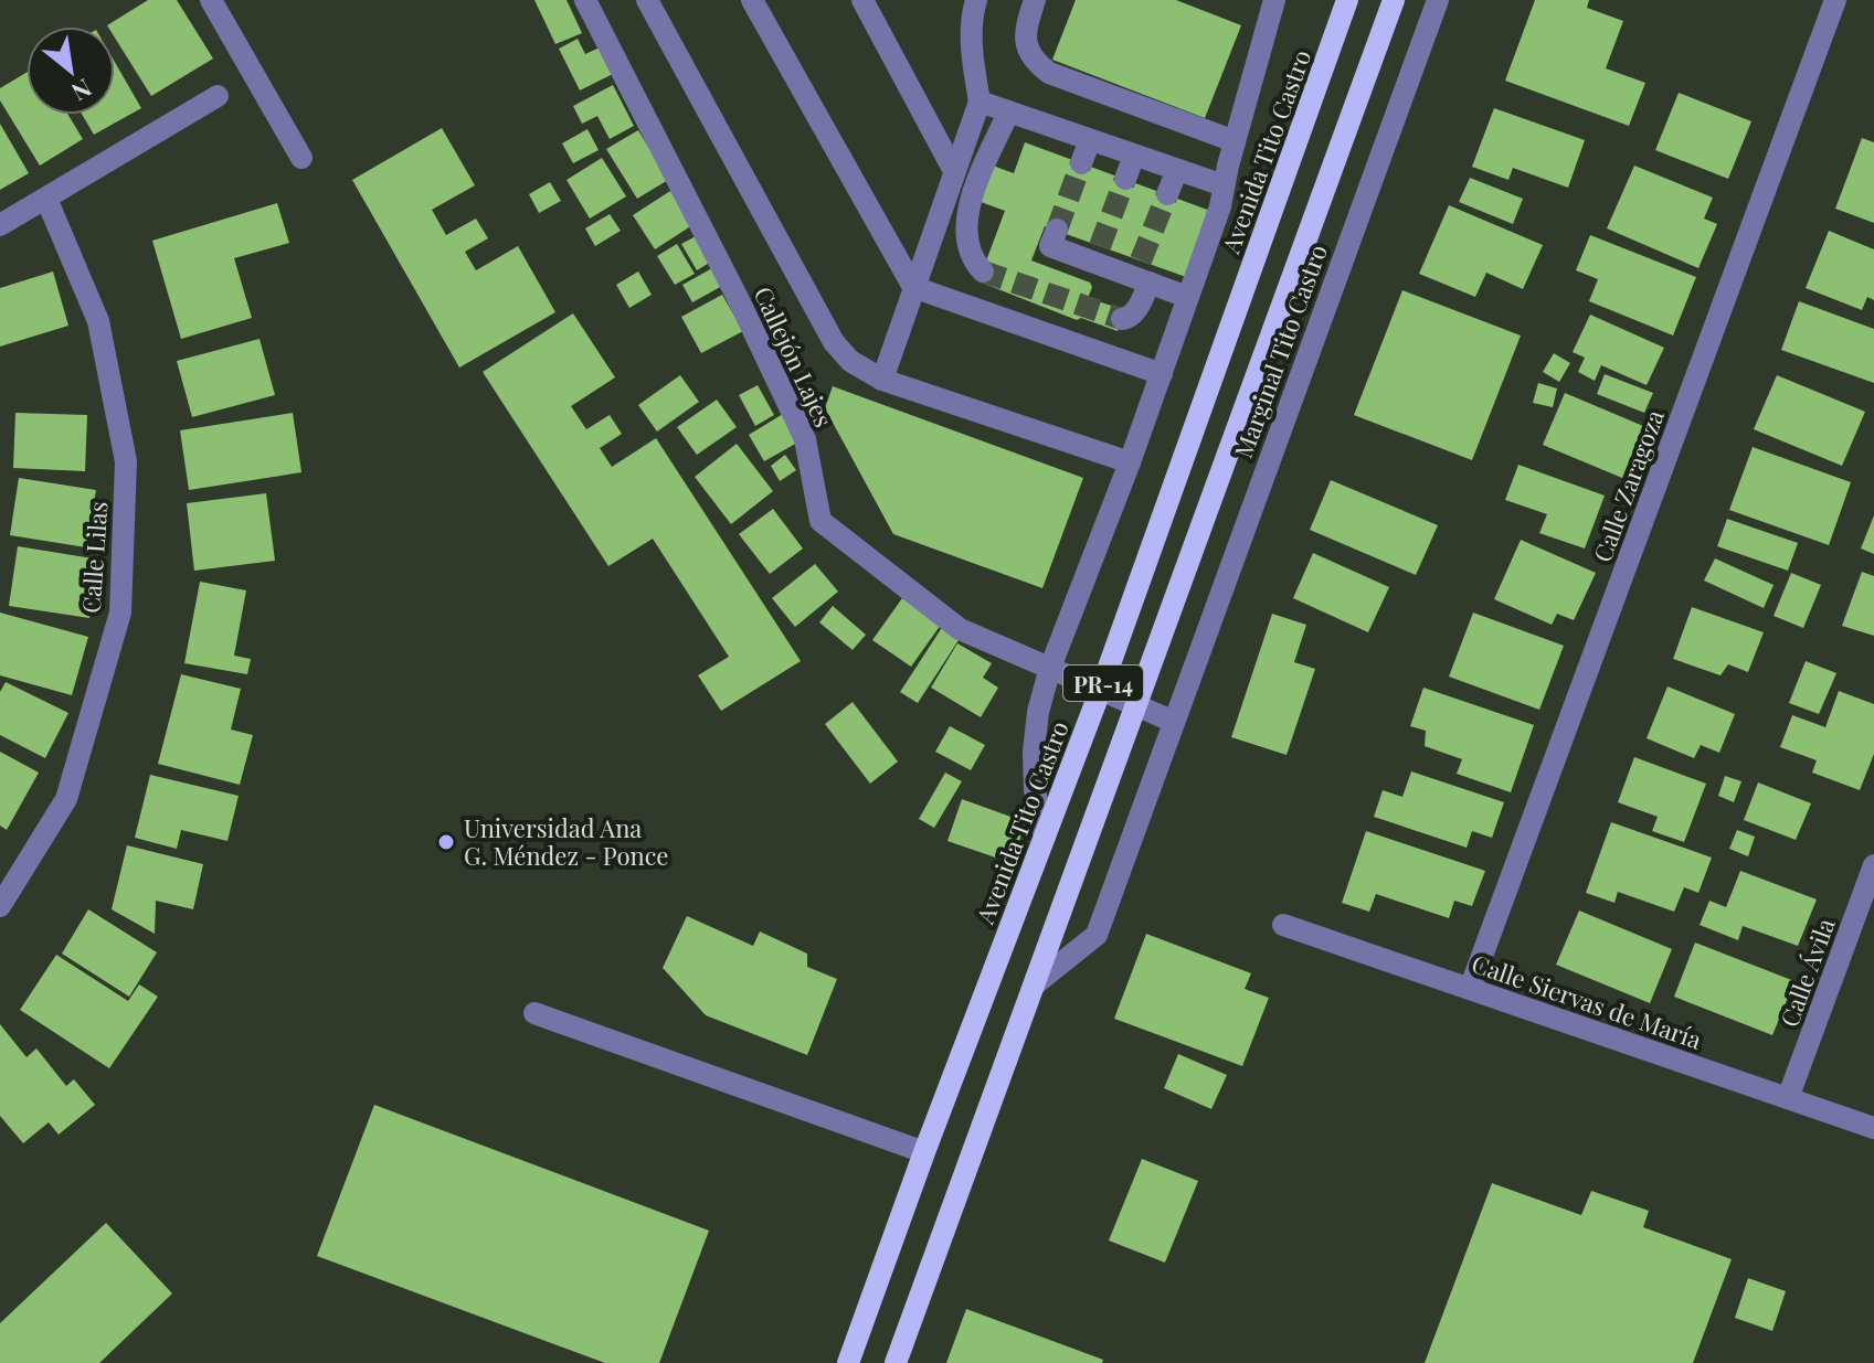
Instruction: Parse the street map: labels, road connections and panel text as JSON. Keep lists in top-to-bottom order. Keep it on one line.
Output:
{"streets":{"main road":["Avenida Tito Castro","PR-14"],"street":["Marginal Tito Castro","Callejón Lajes","Calle Zaragoza","Calle Lilas","Calle Ávila","Calle Siervas de María"]},"crossings":[["Avenida Tito Castro","Callejón Lajes"],["Marginal Tito Castro","Callejón Lajes"],["Marginal Tito Castro","PR-14"],["Callejón Lajes","PR-14"],["Calle Zaragoza","Calle Siervas de María"],["Calle Ávila","Calle Siervas de María"]],"places":["Universidad Ana G. Méndez - Ponce"],"north":"bottom right"}
